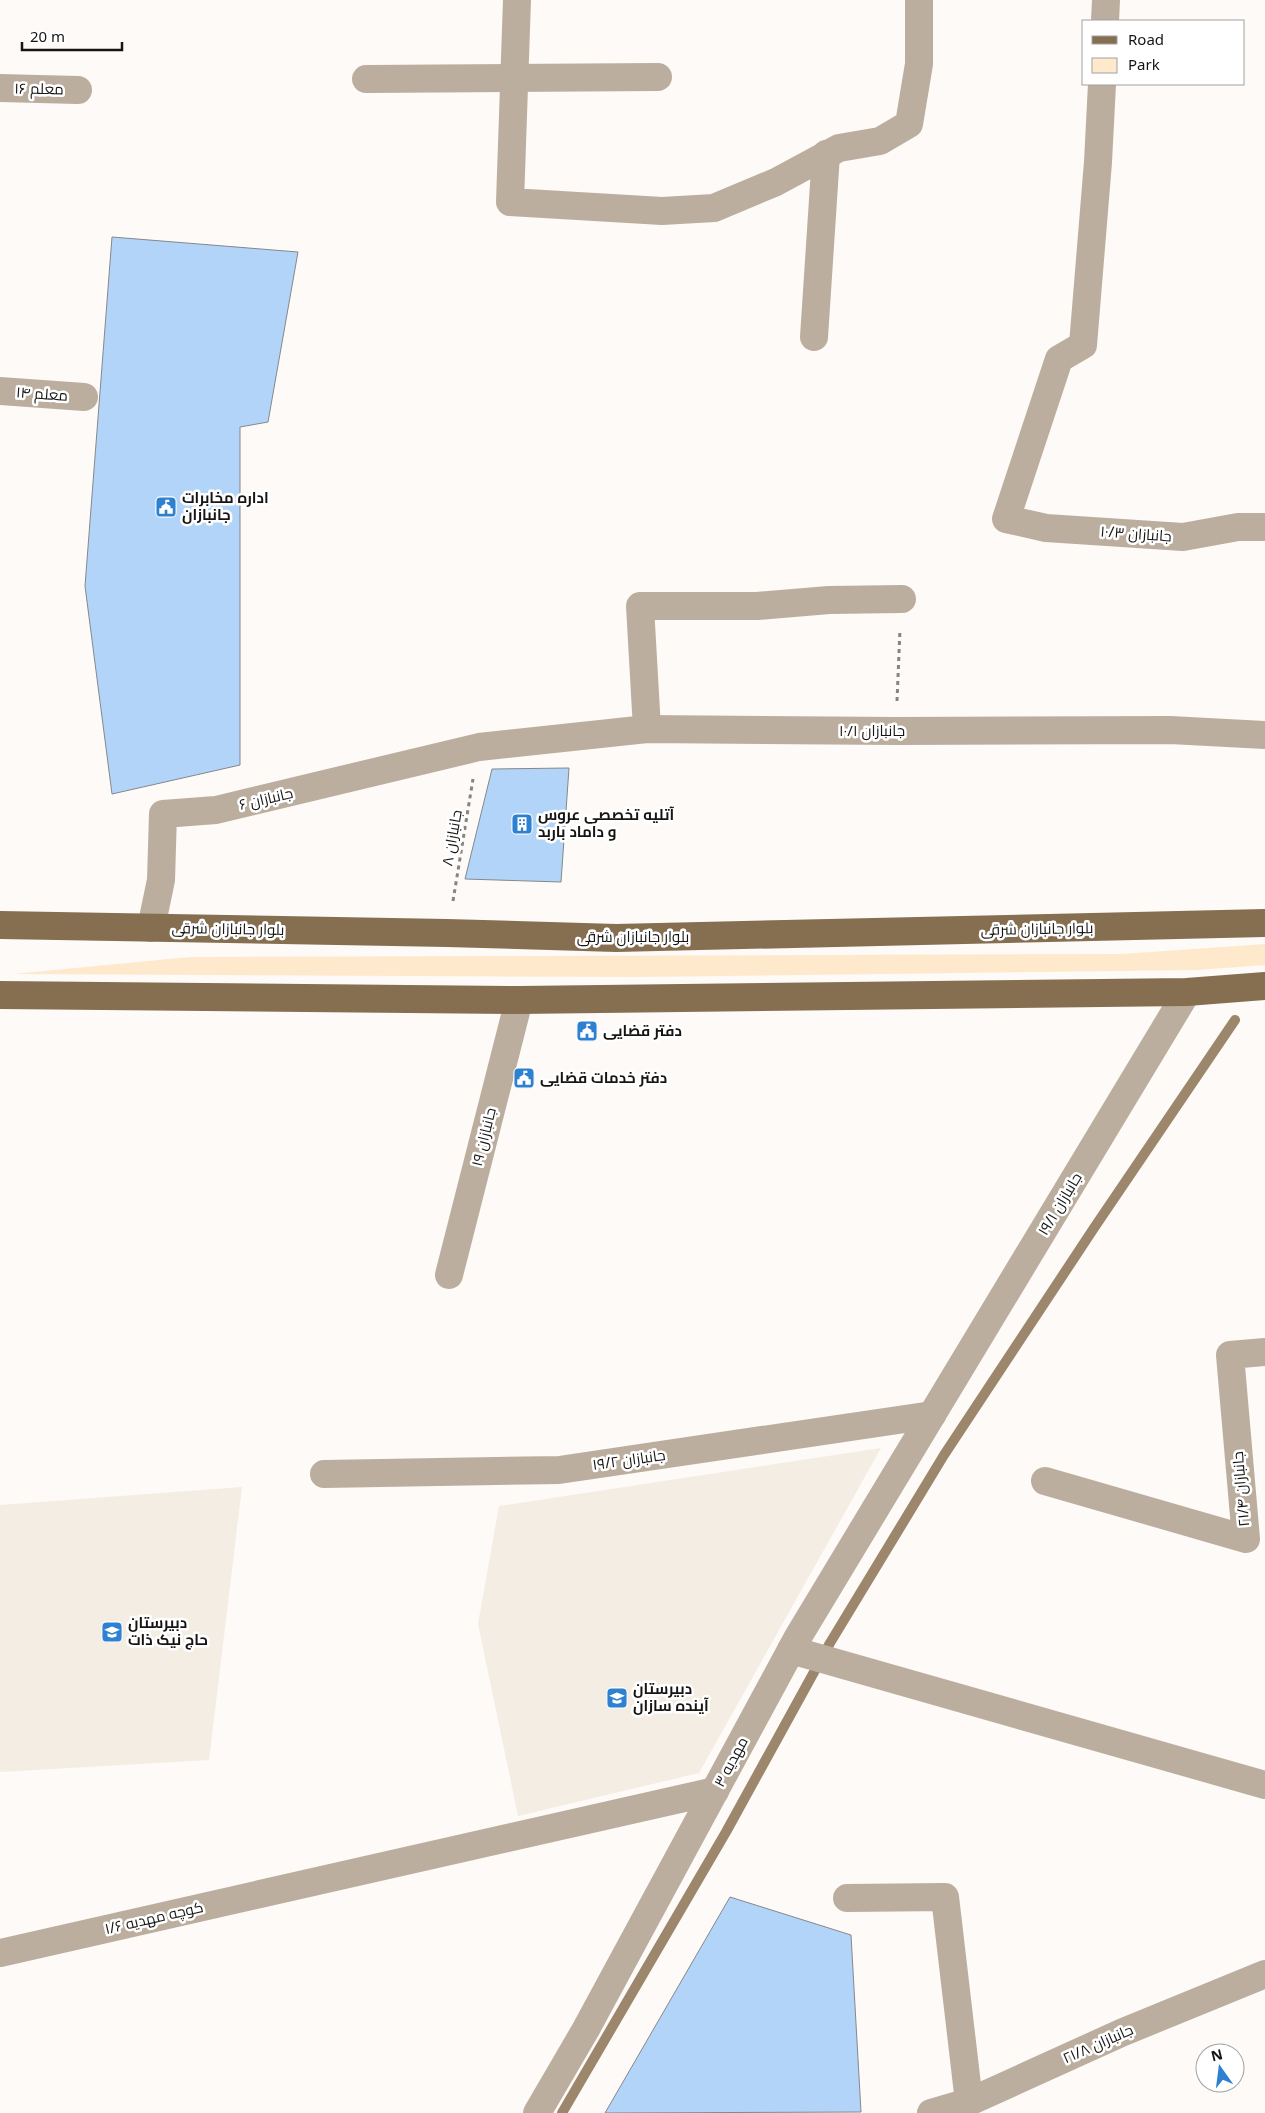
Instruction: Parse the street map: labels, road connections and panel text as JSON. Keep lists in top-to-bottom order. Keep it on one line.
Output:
{"streets":{"main road":["بلوار جانبازان شرقی"],"street":["معلم ۱۶","معلم ۱۴","جانبازان ۱۰/۳","جانبازان ۱۰/۱","جانبازان ۶","جانبازان ۱۹","جانبازان ۱۹/۱","جانبازان ۱۹/۲","جانبازان ۲۱/۴","مهدیه ۳","کوچه مهدیه ۱/۶","جانبازان ۲۱/۸"],"path":["جانبازان ۸"]},"crossings":[["جانبازان ۱۰/۱","جانبازان ۶"],["جانبازان ۱۰/۱","جانبازان ۸"],["جانبازان ۶","جانبازان ۸"],["جانبازان ۶","بلوار جانبازان شرقی"],["جانبازان ۸","بلوار جانبازان شرقی"],["جانبازان ۱۹/۱","جانبازان ۱۹/۲"],["جانبازان ۱۹/۱","مهدیه ۳"],["جانبازان ۱۹/۲","مهدیه ۳"],["مهدیه ۳","کوچه مهدیه ۱/۶"]],"places":{"public building":["اداره مخابرات جانبازان","دفتر قضایی","دفتر خدمات قضایی"],"building":["آتلیه تخصصی عروس و داماد باربد"],"school or university":["دبیرستان حاج نیک ذات","دبیرستان آینده سازان"]},"legend":["Road","Park"],"scale_bar":"20 m","north":"top"}
